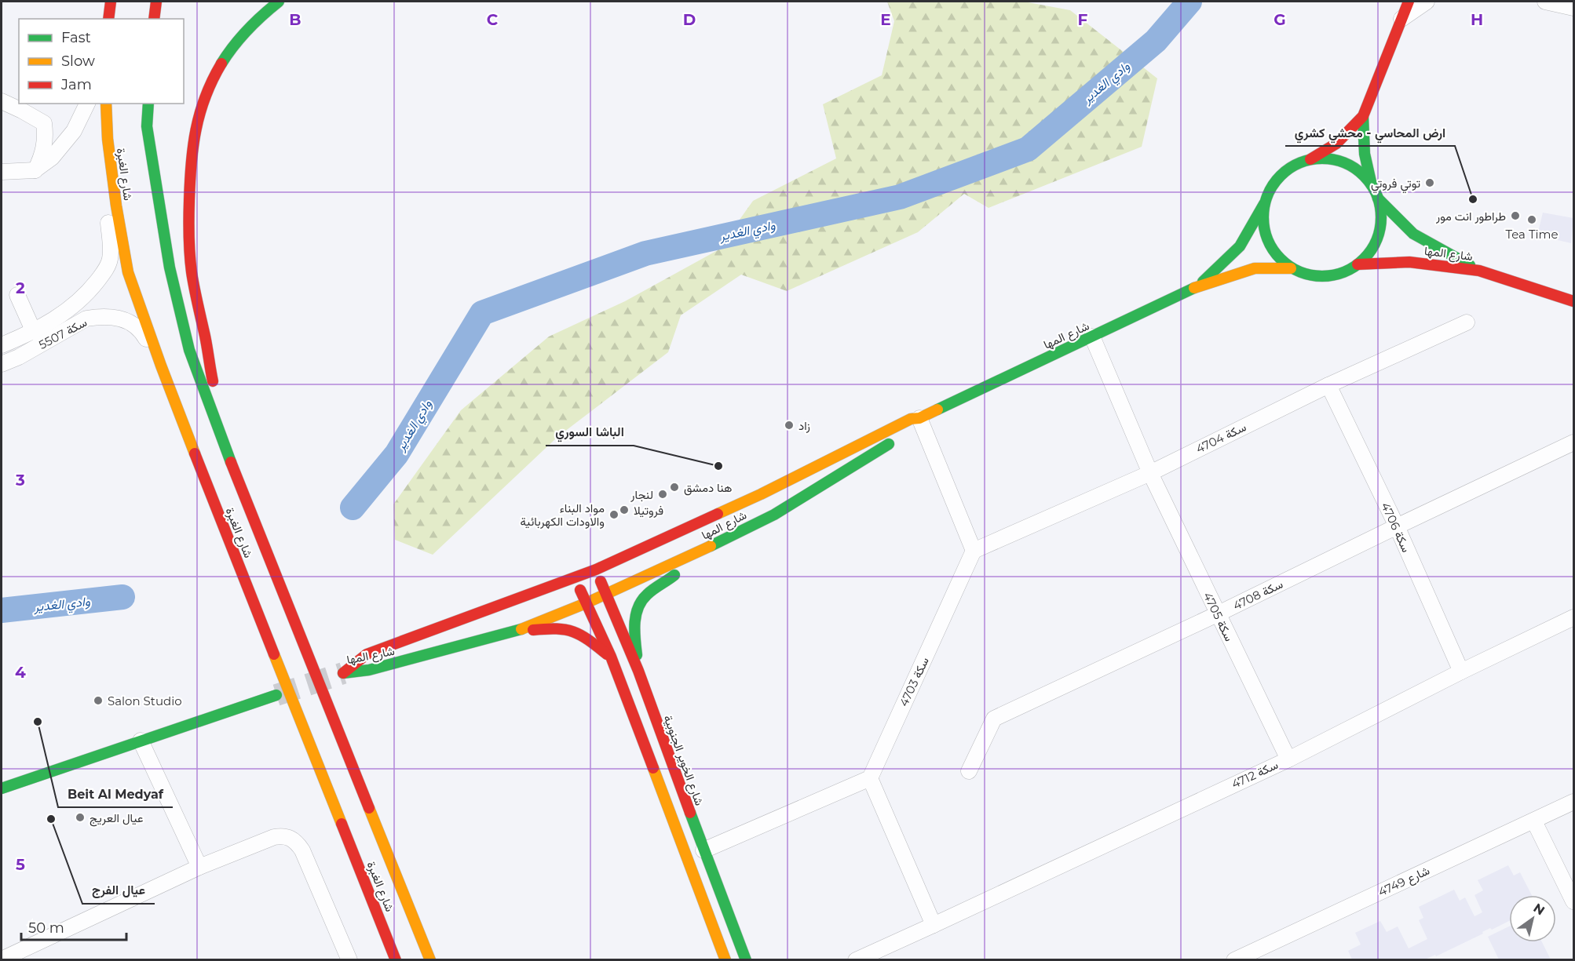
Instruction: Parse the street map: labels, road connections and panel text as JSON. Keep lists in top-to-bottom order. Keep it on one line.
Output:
{"streets":{"street":["شارع الغبرة","شارع المها","سكة 5507","سكة 4704","4706 سكة","سكة 4708","4705 سكة","4703 سكة","شارع الخوير الجنوبية","سكة 4712","4749 شارع"]},"crossings":[["شارع الغبرة","سكة 5507"],["شارع المها","4705 سكة"],["شارع المها","شارع الخوير الجنوبية"],["سكة 4704","4706 سكة"],["سكة 4704","4705 سكة"],["سكة 4704","4703 سكة"],["4706 سكة","سكة 4708"],["4706 سكة","سكة 4712"],["سكة 4708","4705 سكة"],["4705 سكة","سكة 4712"]],"water":["وادي الغدير"],"places":["توتي فروتي","ارض المحاسي - محشي كشري","طراطور انت مور","Tea Time","زاد","الباشا السوري","هنا دمشق","لنجار","فروتيلا","مواد البناء والاودات الكهربائية","Salon Studio","Beit Al Medyaf","عيال العريج","عيال الفرج"],"legend":["Fast","Slow","Jam"],"scale_bar":"50 m","north":"top right","grid":{"columns":["B","C","D","E","F","G","H"],"rows":["2","3","4","5"]}}
